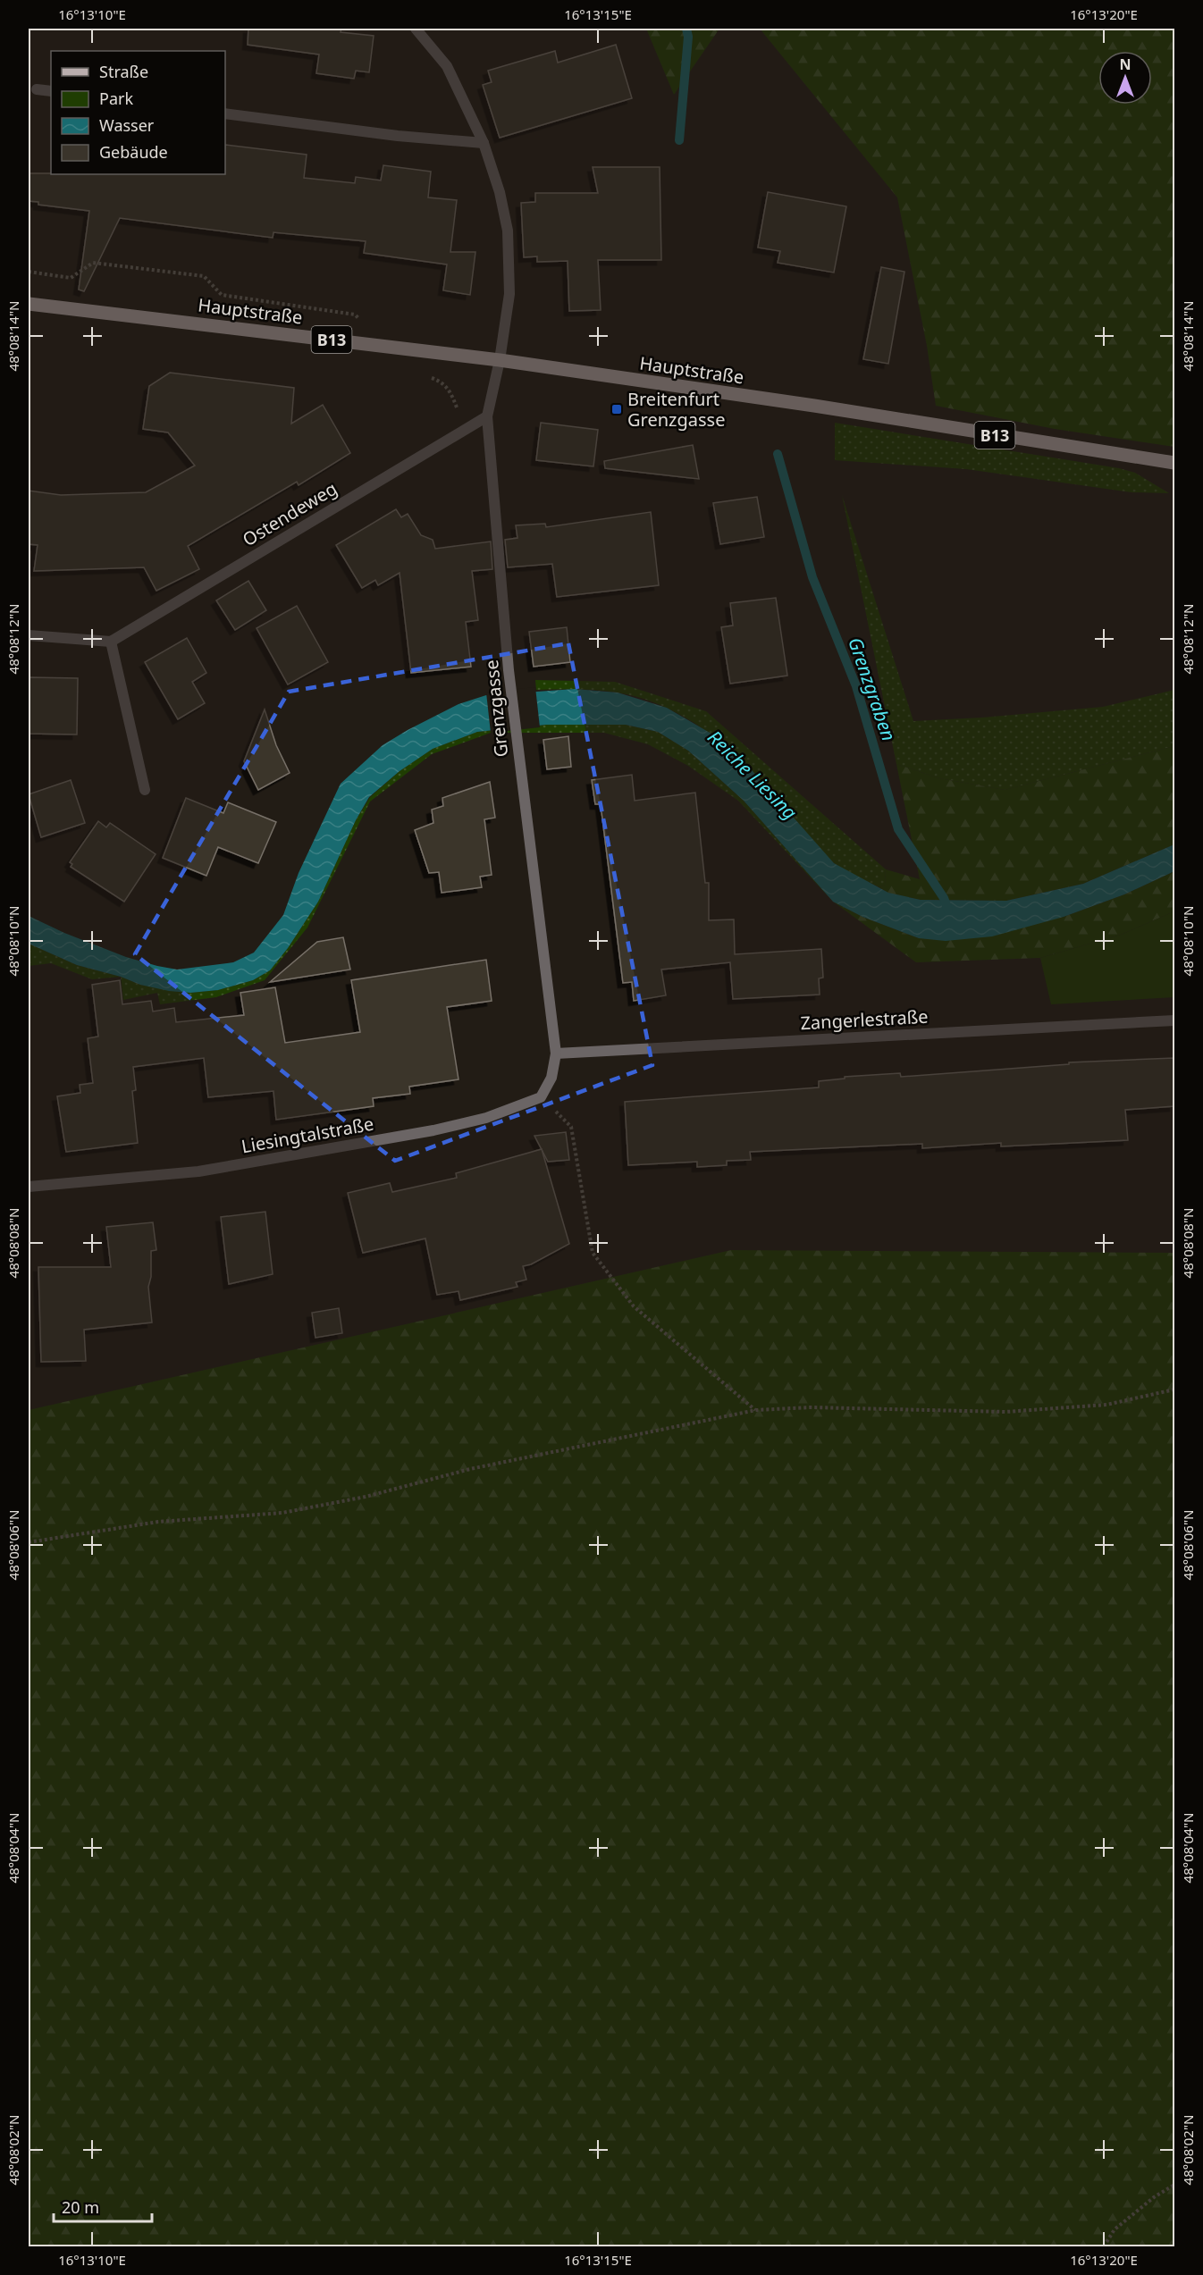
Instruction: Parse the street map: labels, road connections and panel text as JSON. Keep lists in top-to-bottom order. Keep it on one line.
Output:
{"streets":{"main road":["Hauptstraße","B13"],"street":["Ostendeweg","Grenzgasse","Zangerlestraße","Liesingtalstraße"]},"crossings":[["Hauptstraße","Grenzgasse"],["Ostendeweg","Grenzgasse"],["Grenzgasse","Zangerlestraße"]],"water":["Grenzgraben","Reiche Liesing"],"places":{"transit":["Breitenfurt Grenzgasse"]},"legend":["Straße","Park","Wasser","Gebäude"],"scale_bar":"20 m","north":"top","coordinates":["16°13'10\"E","16°13'15\"E","16°13'20\"E","48°08'14\"N","48°08'12\"N","48°08'10\"N","48°08'08\"N","48°08'06\"N","48°08'04\"N","48°08'02\"N"]}
